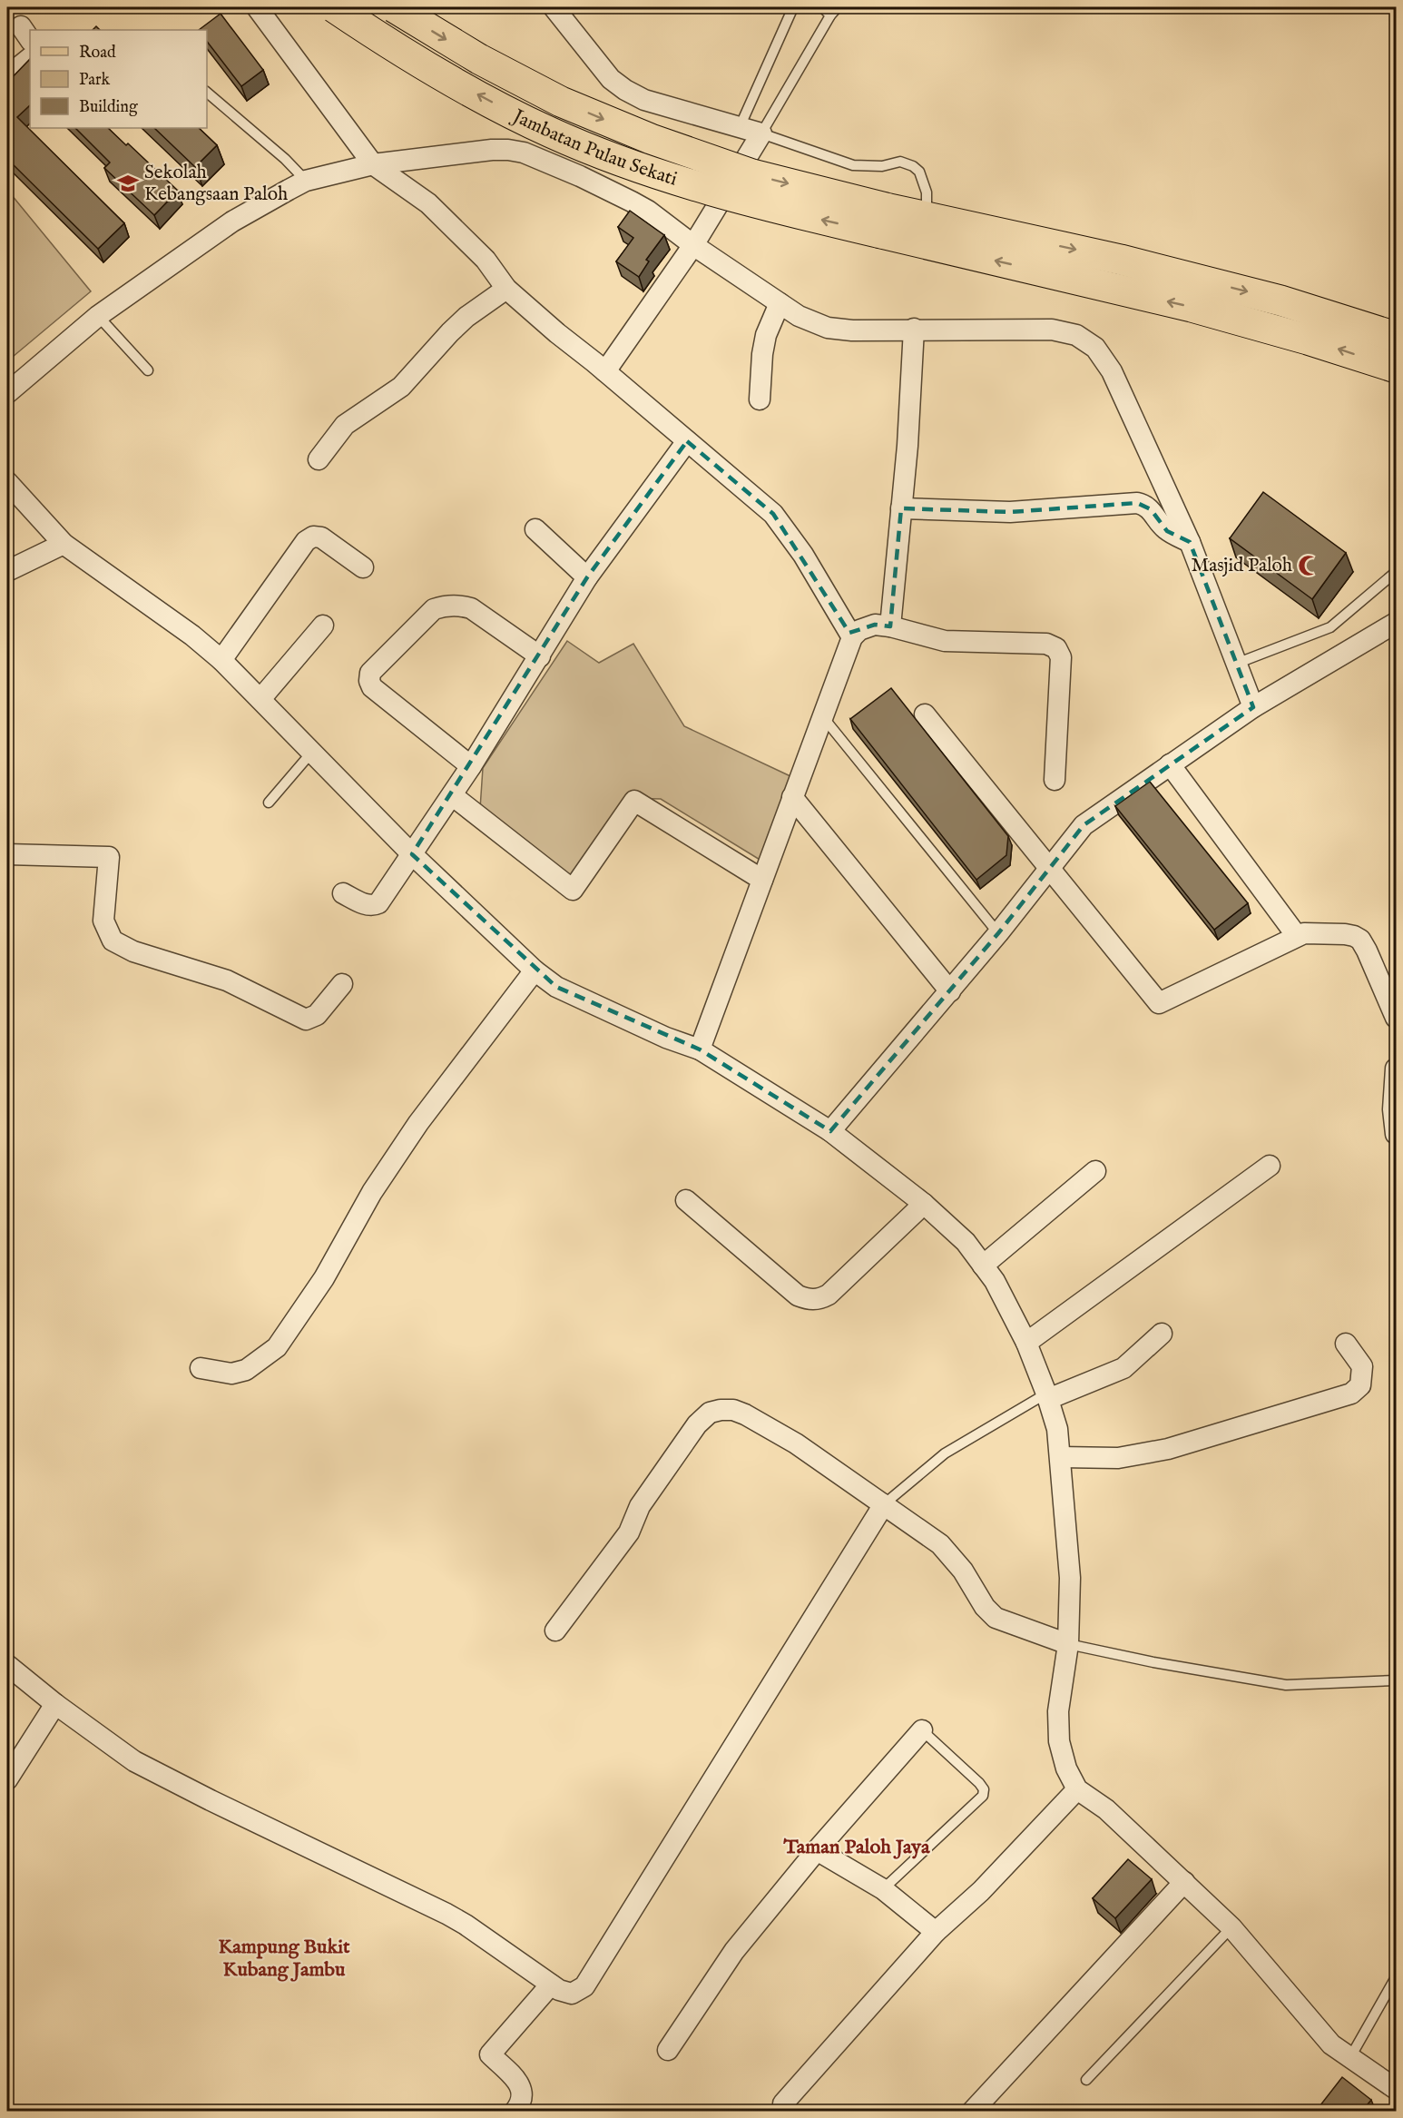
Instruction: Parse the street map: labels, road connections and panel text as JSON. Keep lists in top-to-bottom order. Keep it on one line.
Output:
{"streets":{"main road":["Jambatan Pulau Sekati"]},"districts":["Taman Paloh Jaya","Kampung Bukit Kubang Jambu"],"places":{"school or university":["Sekolah Kebangsaan Paloh"],"mosque":["Masjid Paloh"]},"legend":["Road","Park","Building"]}
